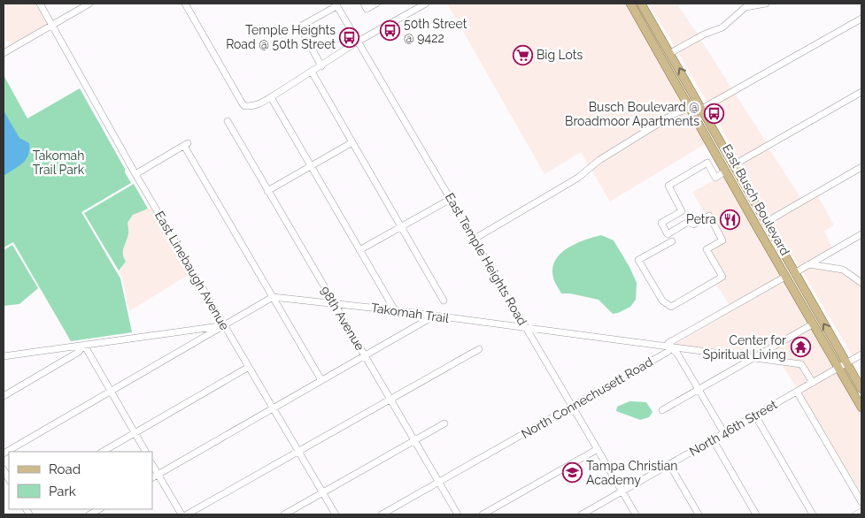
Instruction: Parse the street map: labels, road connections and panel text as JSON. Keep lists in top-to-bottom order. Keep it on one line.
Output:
{"streets":{"main road":["East Busch Boulevard"],"street":["East Temple Heights Road","East Linebaugh Avenue","Takomah Trail","98th Avenue","North Connechusett Road","North 46th Street"]},"crossings":[["East Busch Boulevard","North Connechusett Road"],["East Busch Boulevard","North 46th Street"],["East Temple Heights Road","Takomah Trail"],["East Temple Heights Road","North Connechusett Road"],["East Temple Heights Road","North 46th Street"],["Takomah Trail","98th Avenue"],["Takomah Trail","North Connechusett Road"],["Takomah Trail","North 46th Street"],["98th Avenue","North Connechusett Road"]],"parks":["Takomah Trail Park"],"places":{"bus stop":["50th Street @ 9422","Temple Heights Road @ 50th Street","Busch Boulevard @ Broadmoor Apartments"],"supermarket":["Big Lots"],"restaurant":["Petra"],"temple":["Center for Spiritual Living"],"school or university":["Tampa Christian Academy"]},"legend":["Road","Park"]}
